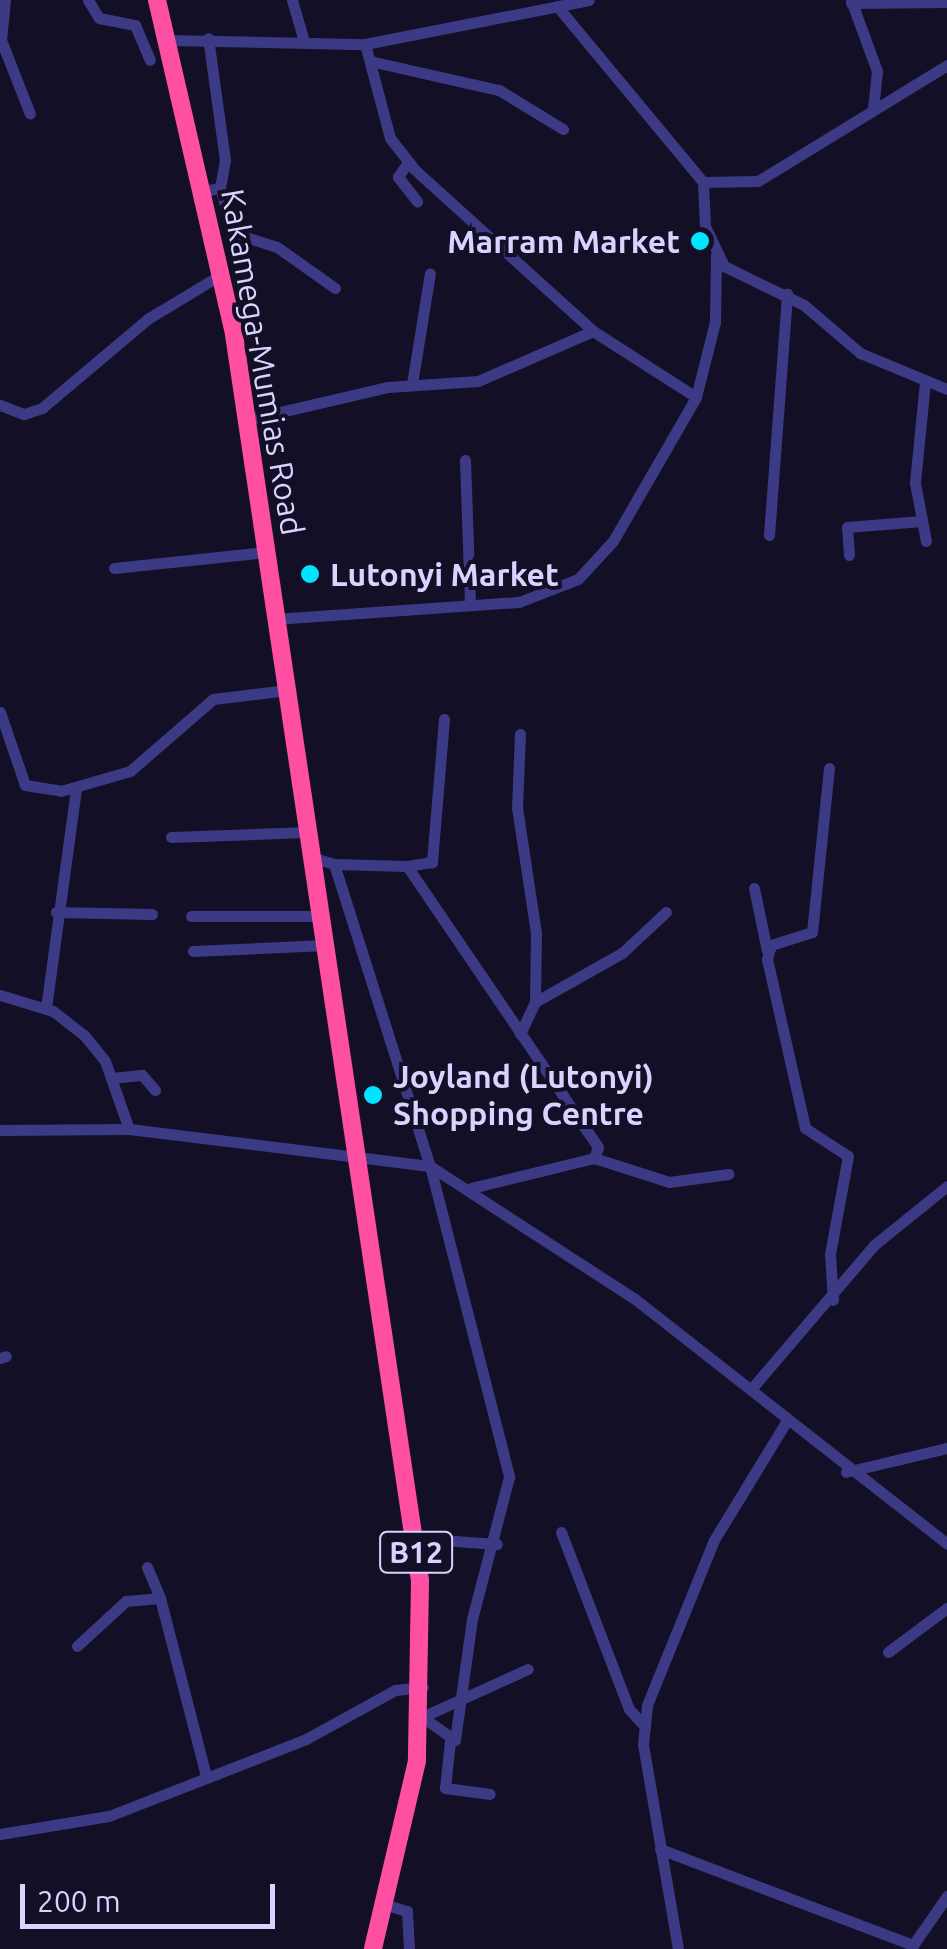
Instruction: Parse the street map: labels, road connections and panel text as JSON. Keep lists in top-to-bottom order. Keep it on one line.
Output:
{"streets":{"highway":["Kakamega-Mumias Road","B12"]},"crossings":[["Kakamega-Mumias Road","B12"]],"places":["Marram Market","Lutonyi Market","Joyland (Lutonyi) Shopping Centre"],"scale_bar":"200 m"}
